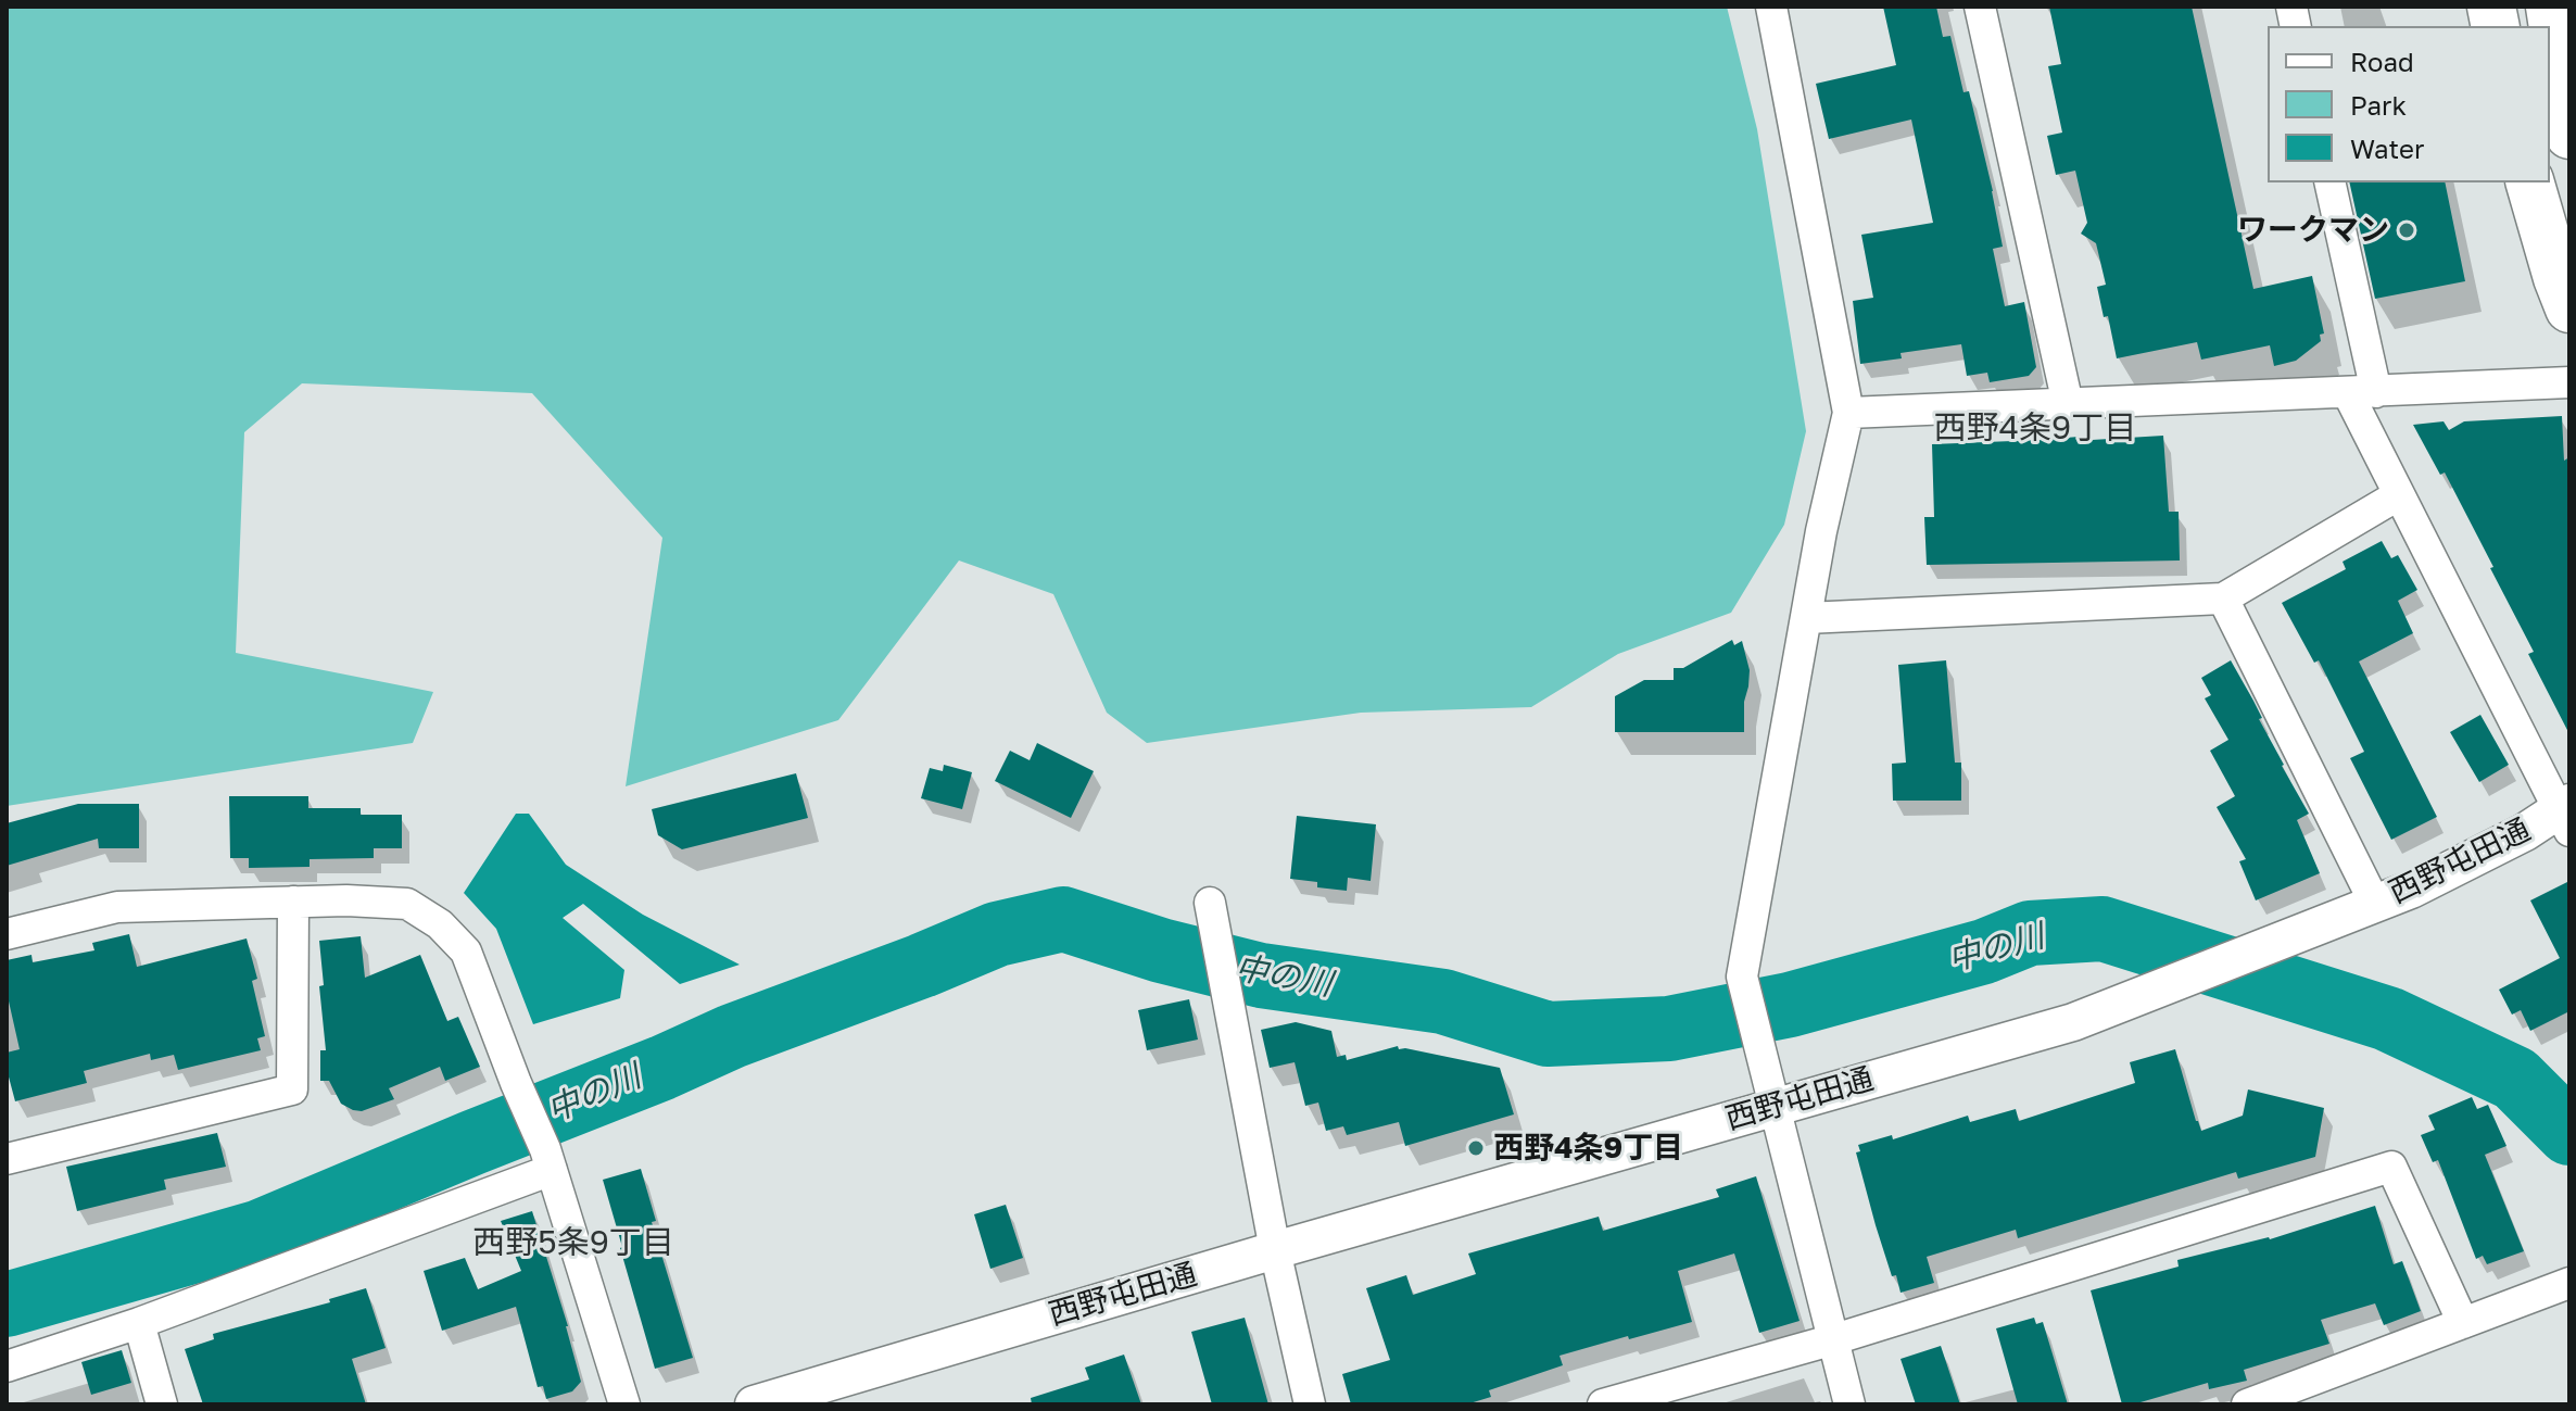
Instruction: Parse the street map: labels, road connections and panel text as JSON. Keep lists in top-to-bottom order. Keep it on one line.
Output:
{"streets":{"street":["西野屯田通"]},"districts":["西野4条9丁目","西野5条9丁目"],"water":["中の川"],"places":["ワークマン","西野4条9丁目"],"legend":["Road","Park","Water"]}
